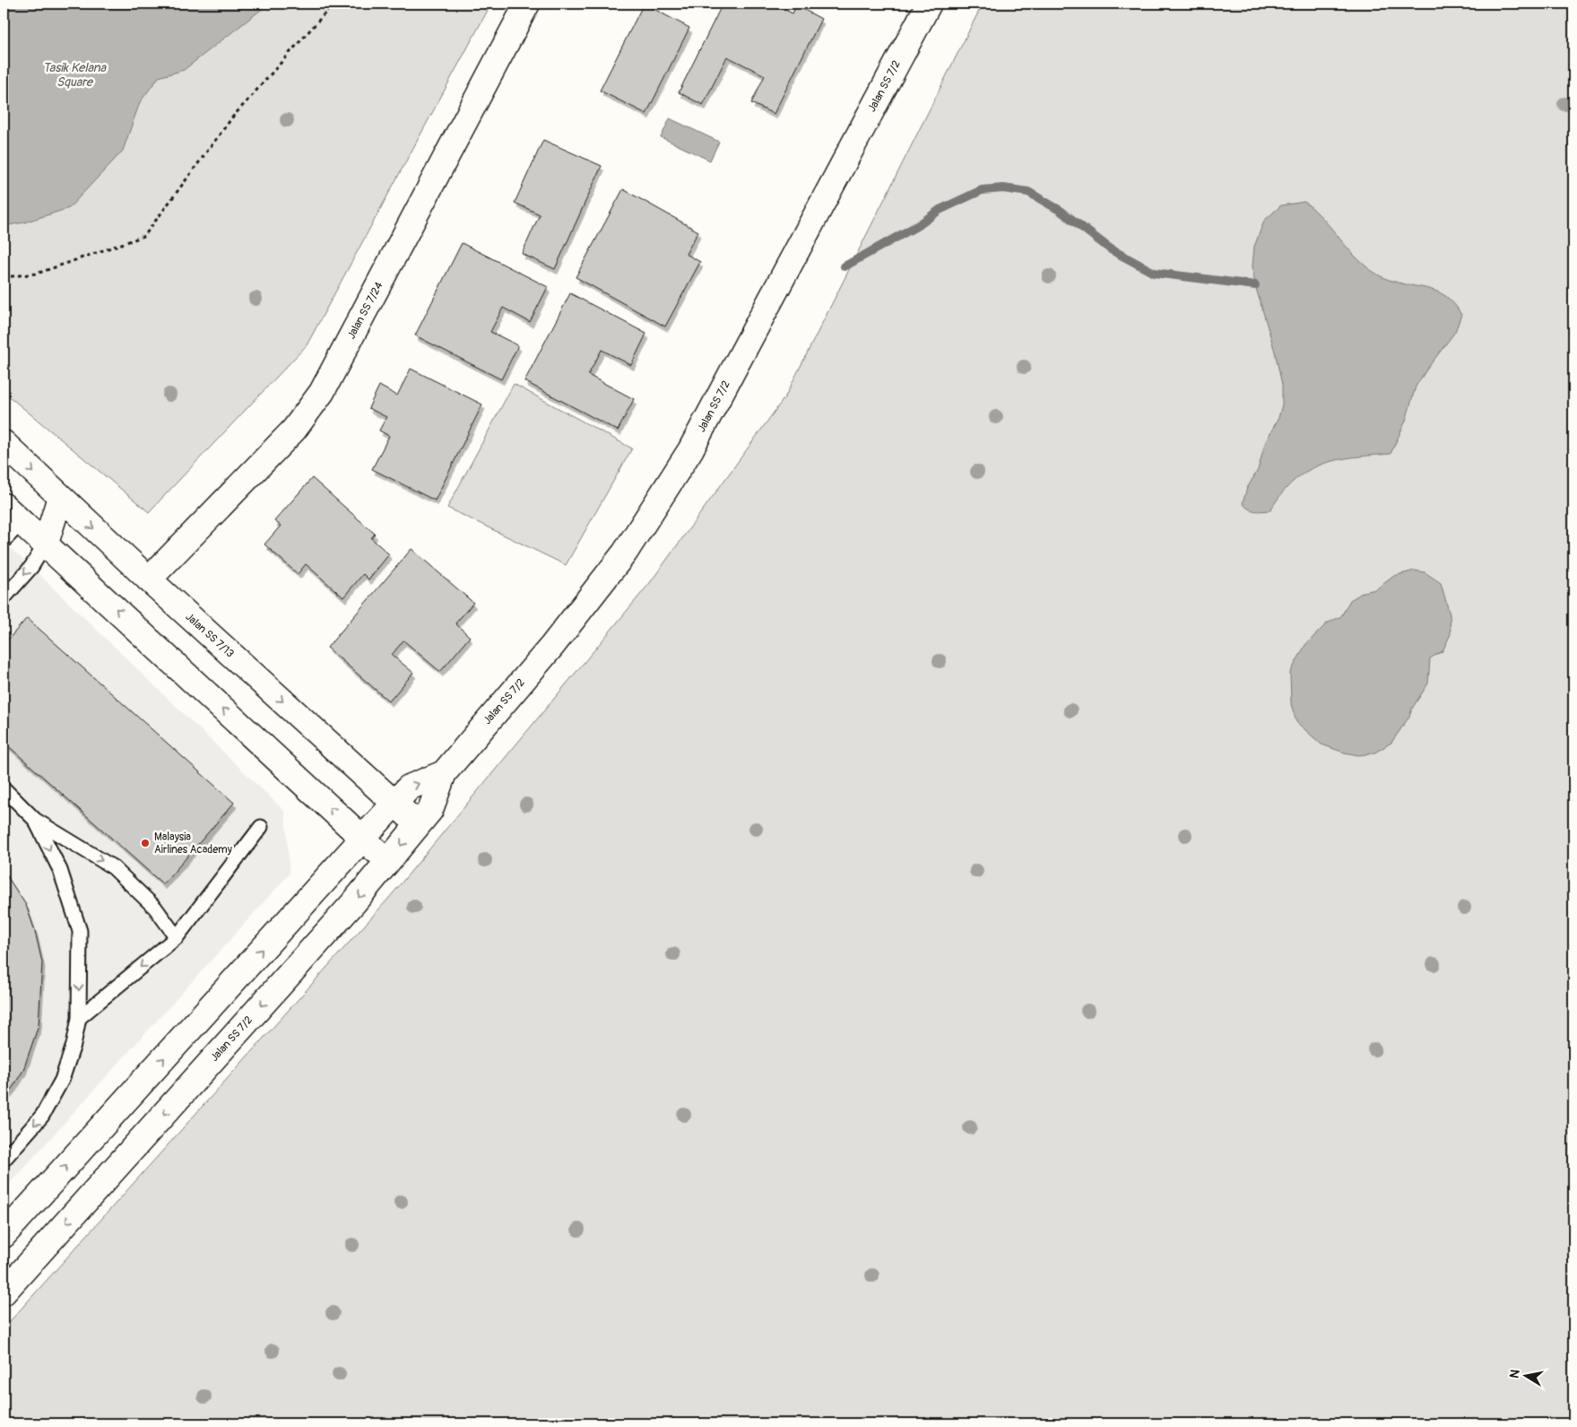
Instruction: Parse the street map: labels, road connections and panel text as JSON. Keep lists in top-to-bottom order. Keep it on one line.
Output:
{"streets":{"street":["Jalan SS 7/2","Jalan SS 7/24","Jalan SS 7/13"]},"crossings":[["Jalan SS 7/2","Jalan SS 7/13"],["Jalan SS 7/24","Jalan SS 7/13"]],"water":["Tasik Kelana Square"],"places":["Malaysia Airlines Academy"],"north":"left"}
